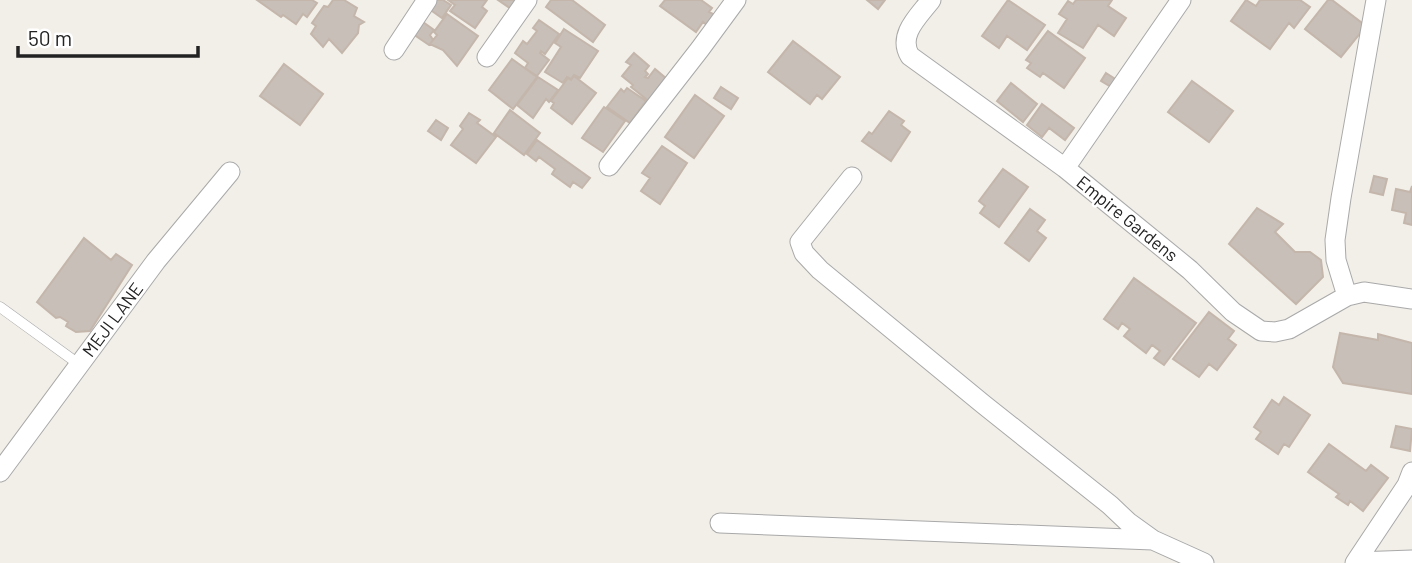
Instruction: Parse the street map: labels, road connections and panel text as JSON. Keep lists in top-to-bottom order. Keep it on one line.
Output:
{"streets":{"street":["Empire Gardens","MEJI LANE"]},"scale_bar":"50 m"}
